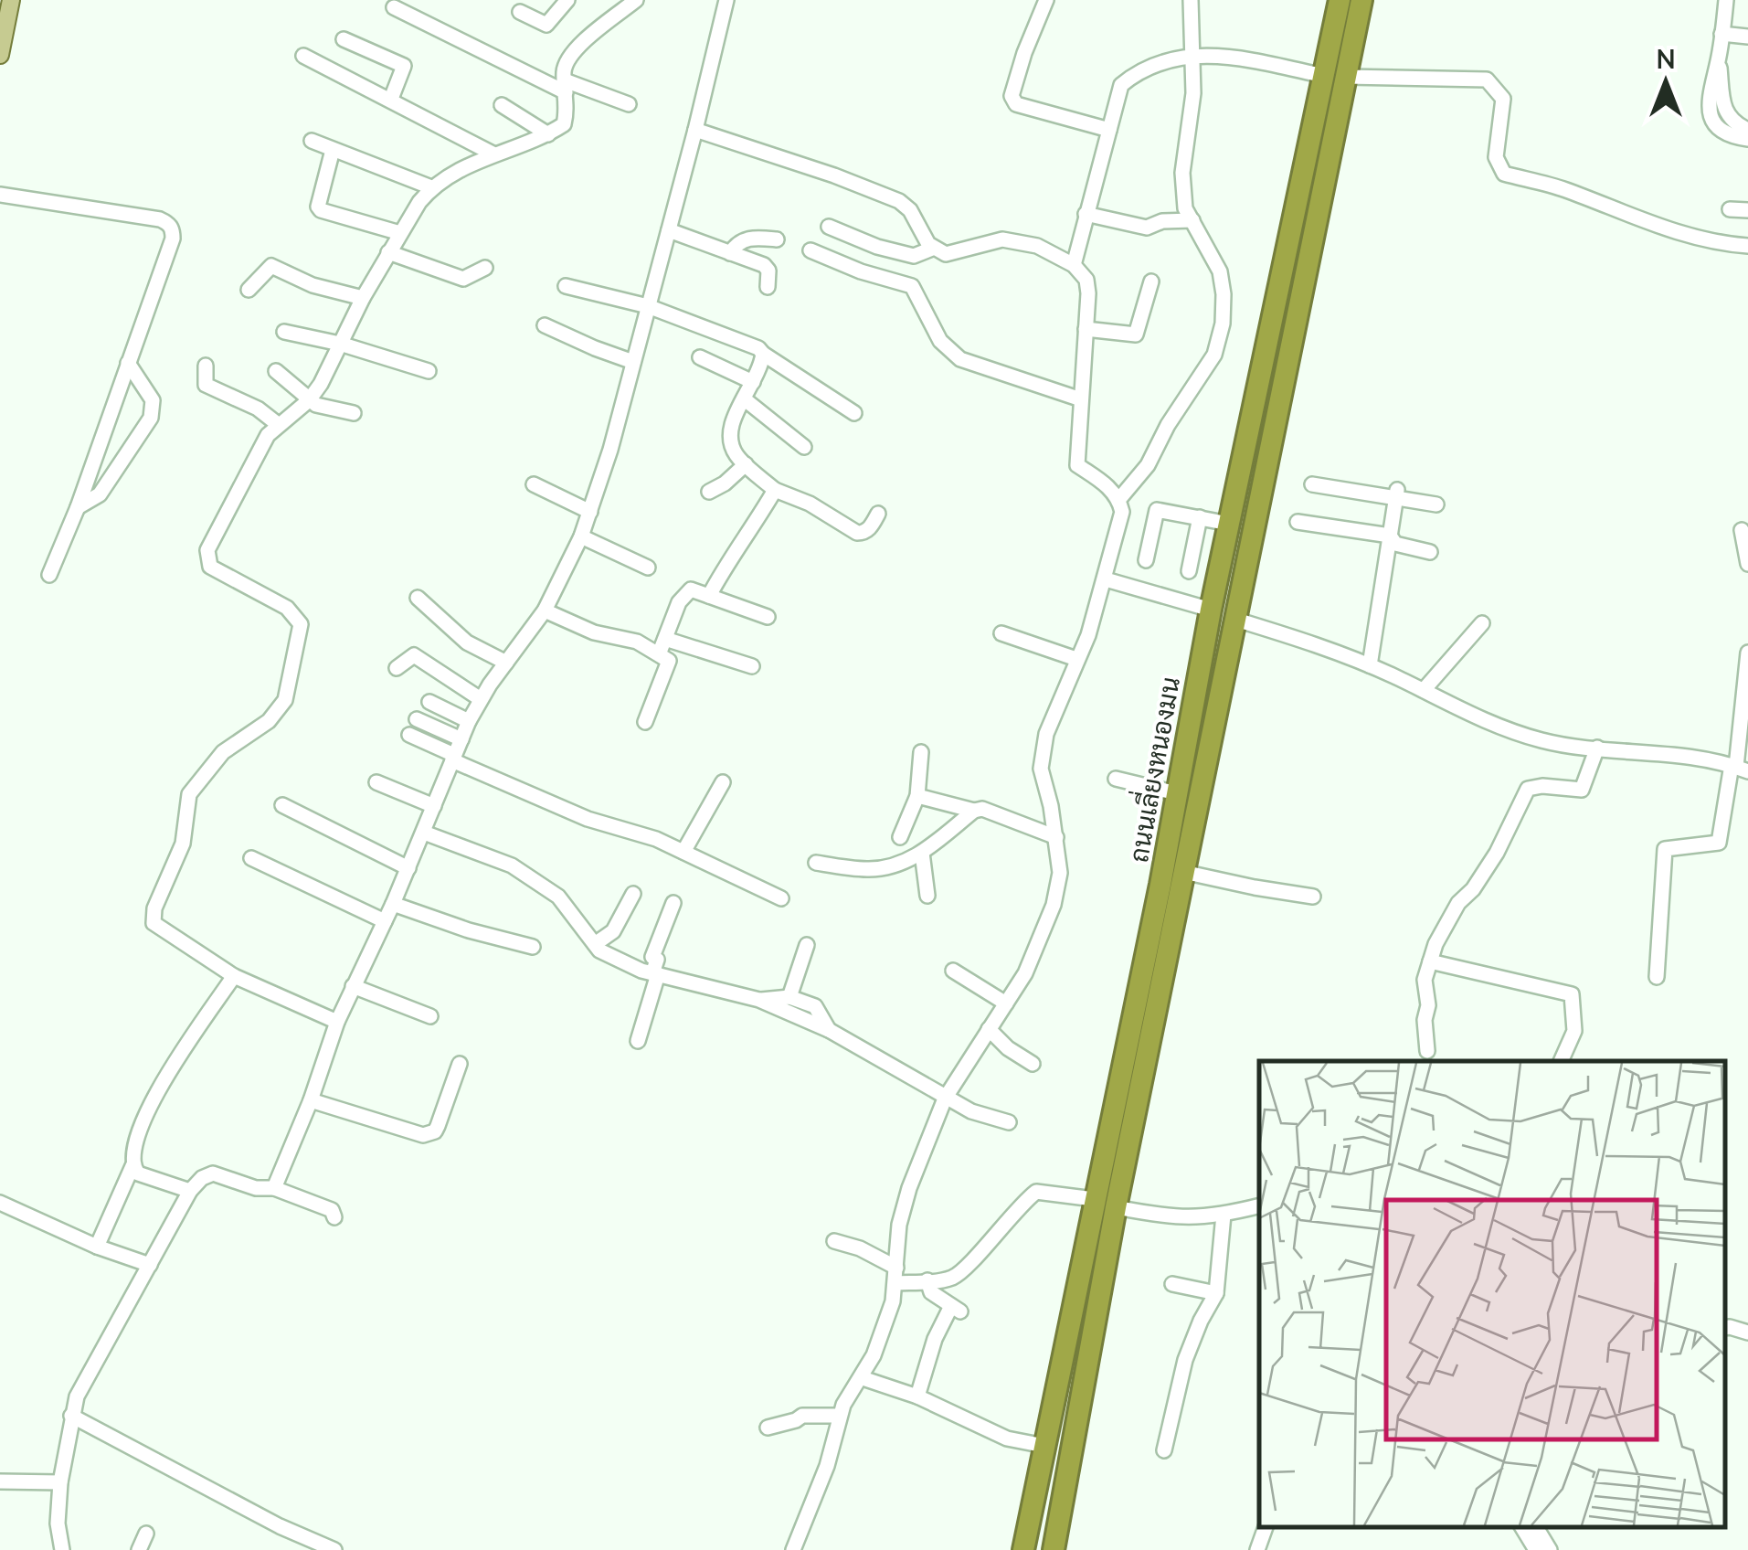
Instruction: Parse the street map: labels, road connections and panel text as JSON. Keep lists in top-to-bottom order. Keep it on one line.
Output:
{"streets":{"highway":["ถนนเลี่ยงหนองมน"]},"north":"top"}
